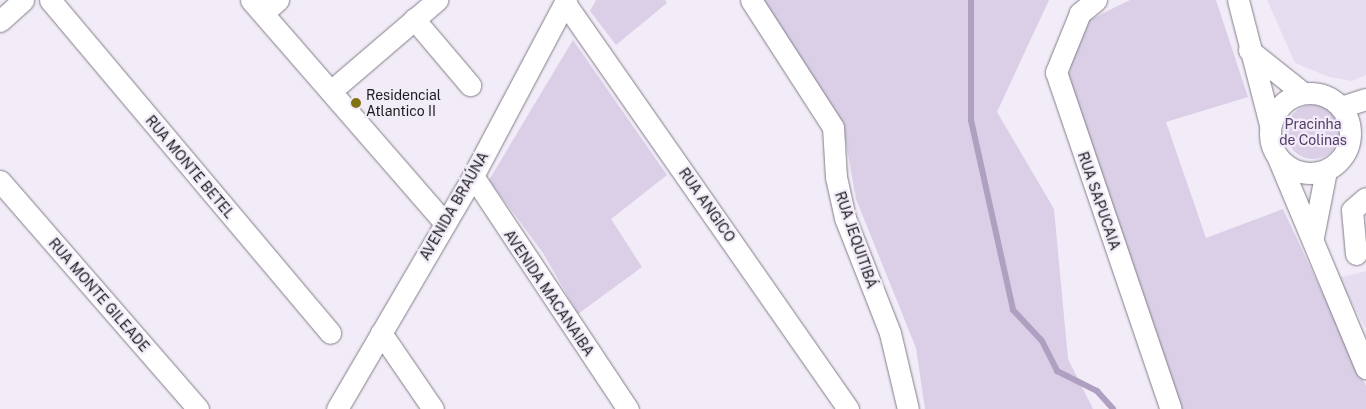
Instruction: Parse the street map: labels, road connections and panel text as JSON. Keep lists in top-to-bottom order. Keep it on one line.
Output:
{"streets":{"street":["RUA MONTE BETEL","RUA SAPUCAIA","RUA ANGICO","AVENIDA BRAÚNA","RUA JEQUITIBÁ","AVENIDA MACANAIBA","RUA MONTE GILEADE"]},"crossings":[["RUA ANGICO","AVENIDA BRAÚNA"],["AVENIDA BRAÚNA","AVENIDA MACANAIBA"]],"parks":["Pracinha de Colinas"],"places":["Residencial Atlantico II"]}
